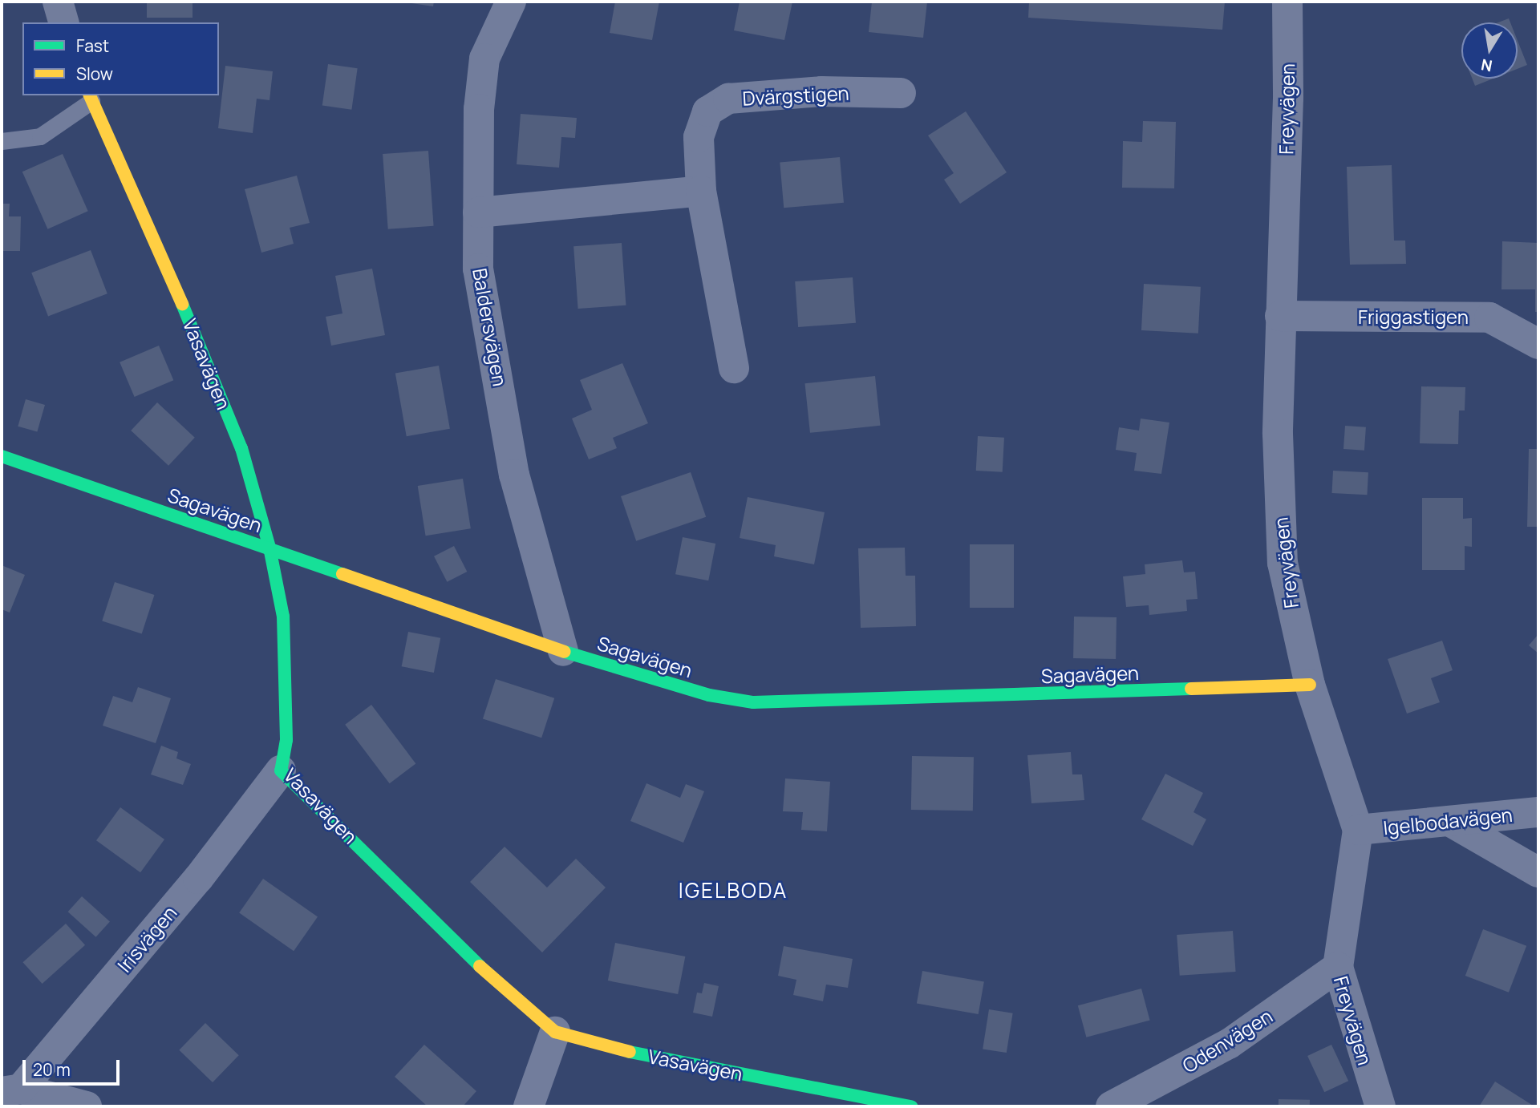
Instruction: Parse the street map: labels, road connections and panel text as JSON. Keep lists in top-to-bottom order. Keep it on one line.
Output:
{"streets":{"street":["Dvärgstigen","Freyvägen","Friggastigen","Baldersvägen","Vasavägen","Sagavägen","Igelbodavägen","Irisvägen","Odenvägen"]},"crossings":[["Freyvägen","Friggastigen"],["Freyvägen","Sagavägen"],["Freyvägen","Igelbodavägen"],["Freyvägen","Odenvägen"],["Baldersvägen","Sagavägen"],["Vasavägen","Sagavägen"],["Vasavägen","Irisvägen"]],"districts":["IGELBODA"],"legend":["Fast","Slow"],"scale_bar":"20 m","north":"bottom"}
